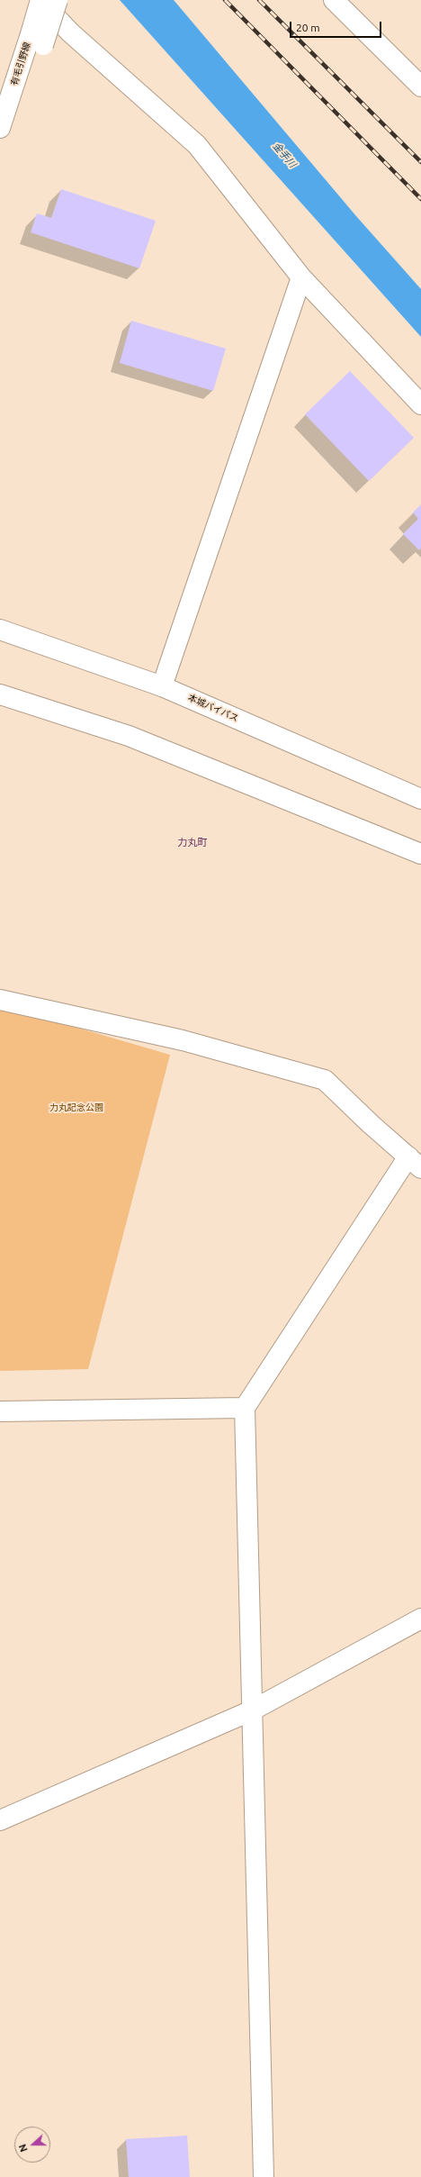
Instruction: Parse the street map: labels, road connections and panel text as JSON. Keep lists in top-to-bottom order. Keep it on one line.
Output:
{"streets":{"main road":["有毛引野線","本城バイパス"]},"districts":["力丸町"],"water":["金手川"],"parks":["力丸記念公園"],"scale_bar":"20 m","north":"left"}
